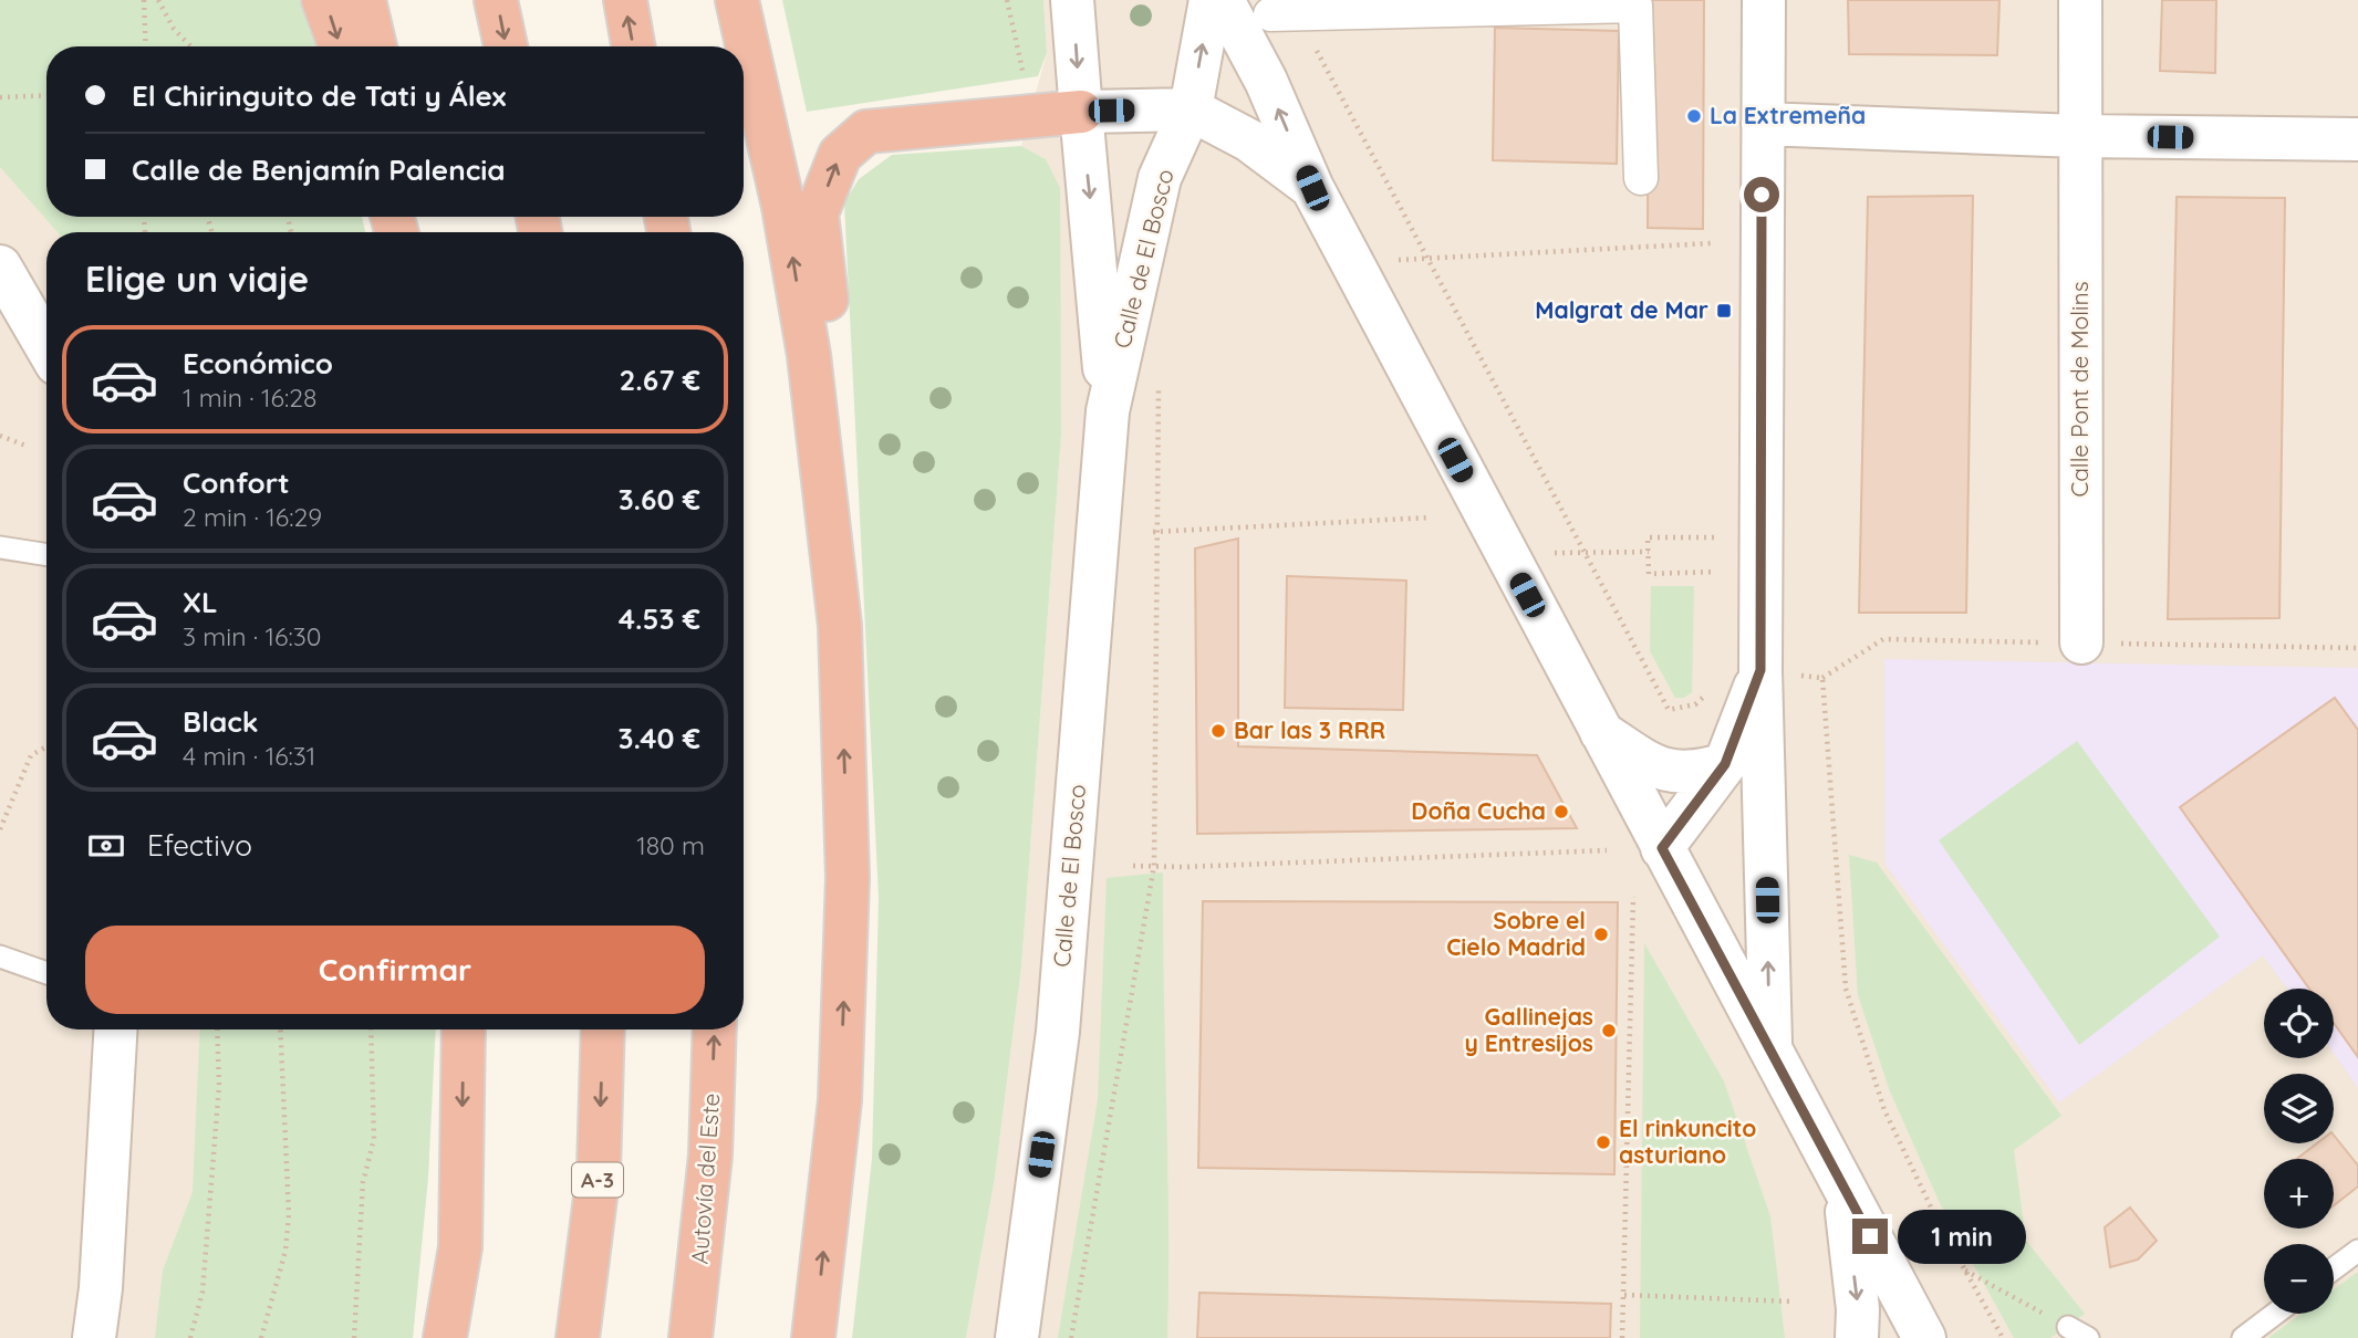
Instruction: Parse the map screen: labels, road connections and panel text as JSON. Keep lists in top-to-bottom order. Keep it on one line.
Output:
{"streets":{"highway":["Autovía del Este","A-3"],"street":["Calle de El Bosco","Calle Pont de Molins"]},"places":{"other":["La Extremeña","Bar las 3 RRR","Doña Cucha","Sobre el Cielo Madrid","Gallinejas y Entresijos","El rinkuncito asturiano"],"transit":["Malgrat de Mar"]},"page":{"banner":["El Chiringuito de Tati y Álex","Calle de Benjamín Palencia"],"heading":"Elige un viaje","list":[{"name":"Económico","note":"1 min · 16:28","value":"2.67 €"},{"name":"Confort","note":"2 min · 16:29","value":"3.60 €"},{"name":"XL","note":"3 min · 16:30","value":"4.53 €"},{"name":"Black","note":"4 min · 16:31","value":"3.40 €"}],"pay":["Efectivo","180 m"],"buttons":"Confirmar","map_buttons":["+","−"],"bubble":"1 min"}}
